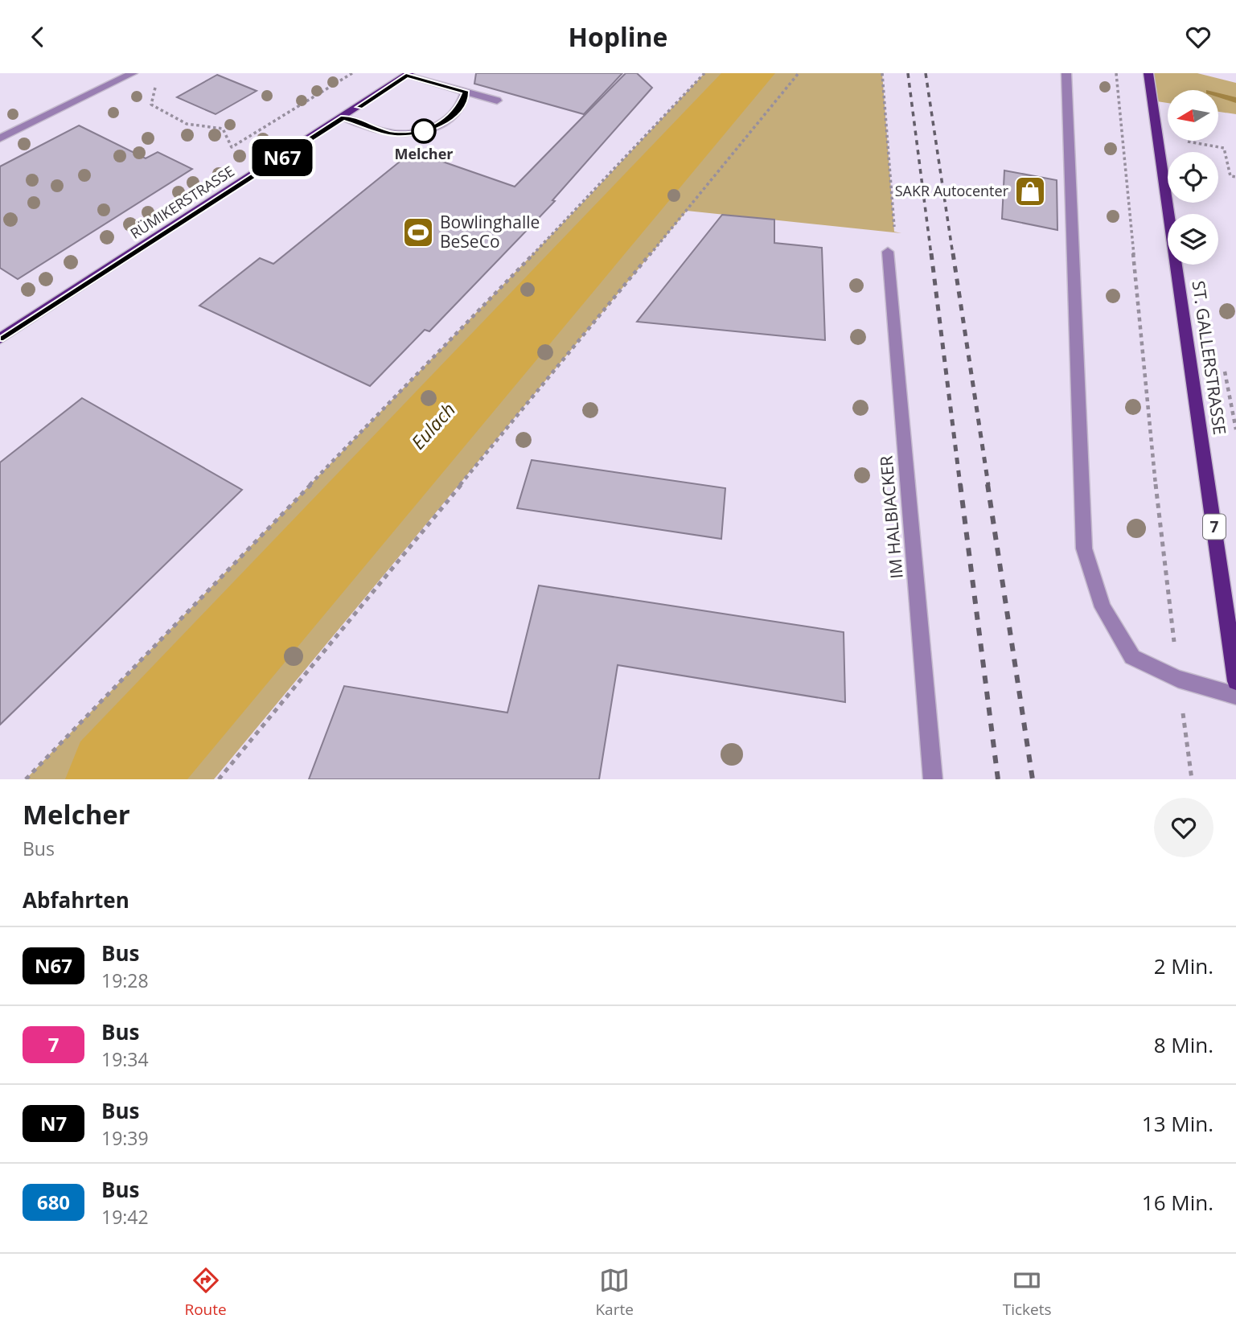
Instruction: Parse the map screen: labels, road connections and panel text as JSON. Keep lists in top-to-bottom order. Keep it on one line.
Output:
{"streets":{"main road":["RÜMIKERSTRASSE","ST. GALLERSTRASSE","7"],"street":["IM HALBIACKER"]},"water":["Eulach"],"places":{"other":["Melcher"],"shop":["SAKR Autocenter"],"sports":["Bowlinghalle BeSeCo"]},"lines":["bus line N67"],"north":"left","page":{"header":"Hopline","on_map":"N67","heading":[["Melcher","Bus"],"Abfahrten"],"list":[{"mark":"N67","name":"Bus","note":"19:28","value":"2 Min."},{"mark":"7","name":"Bus","note":"19:34","value":"8 Min."},{"mark":"N7","name":"Bus","note":"19:39","value":"13 Min."},{"mark":"680","name":"Bus","note":"19:42","value":"16 Min."}],"tabs":["Route","Karte","Tickets"]}}
